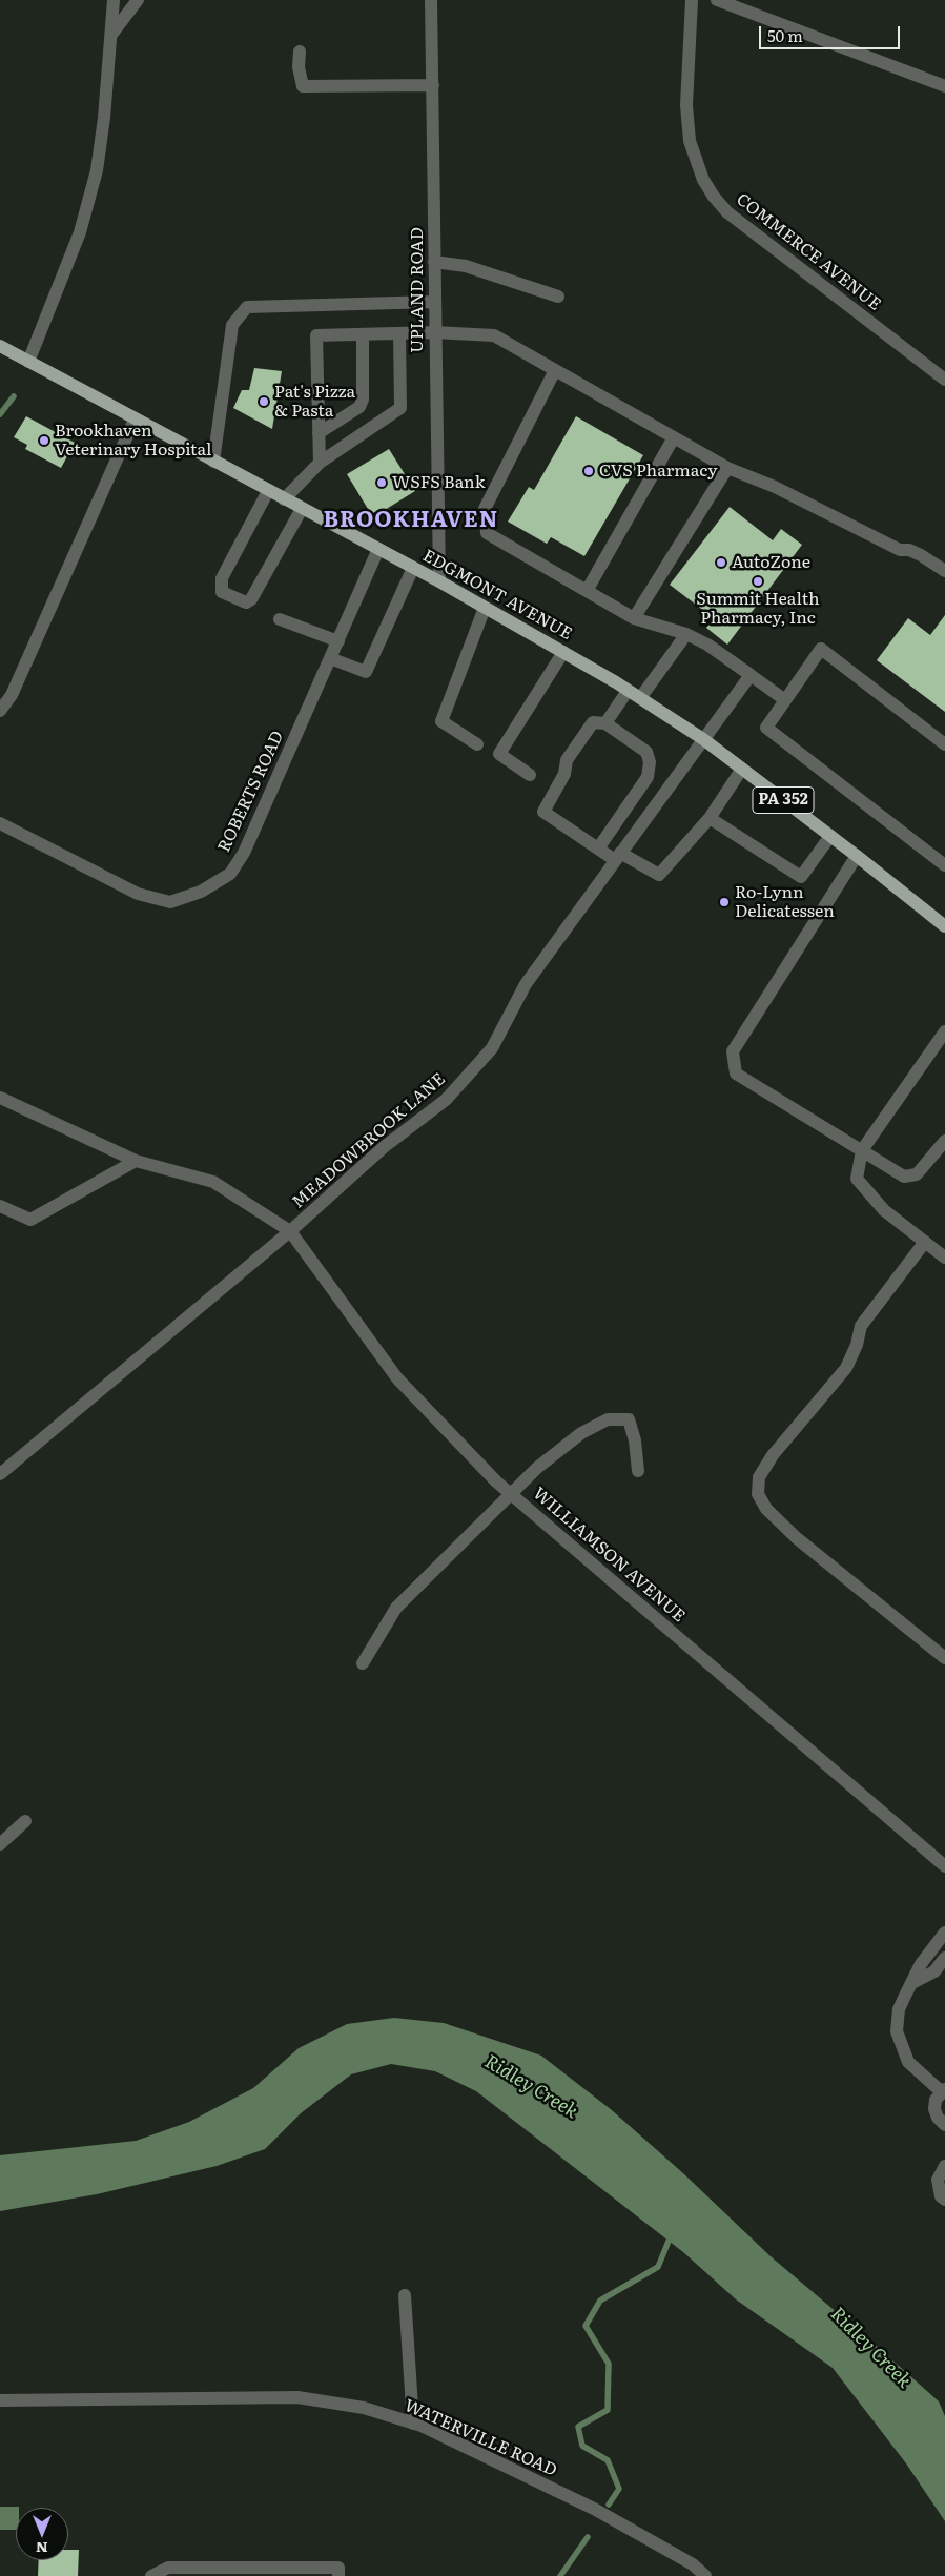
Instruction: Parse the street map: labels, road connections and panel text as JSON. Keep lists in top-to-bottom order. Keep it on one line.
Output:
{"streets":{"main road":["EDGMONT AVENUE","PA 352"],"street":["COMMERCE AVENUE","UPLAND ROAD","ROBERTS ROAD","MEADOWBROOK LANE","WILLIAMSON AVENUE","WATERVILLE ROAD"]},"crossings":[["UPLAND ROAD","EDGMONT AVENUE"],["EDGMONT AVENUE","ROBERTS ROAD"],["EDGMONT AVENUE","MEADOWBROOK LANE"],["MEADOWBROOK LANE","WILLIAMSON AVENUE"]],"districts":["BROOKHAVEN"],"water":["Ridley Creek"],"places":["Pat's Pizza & Pasta","Brookhaven Veterinary Hospital","CVS Pharmacy","WSFS Bank","AutoZone","Summit Health Pharmacy, Inc","Ro-Lynn Delicatessen"],"scale_bar":"50 m","north":"bottom"}
